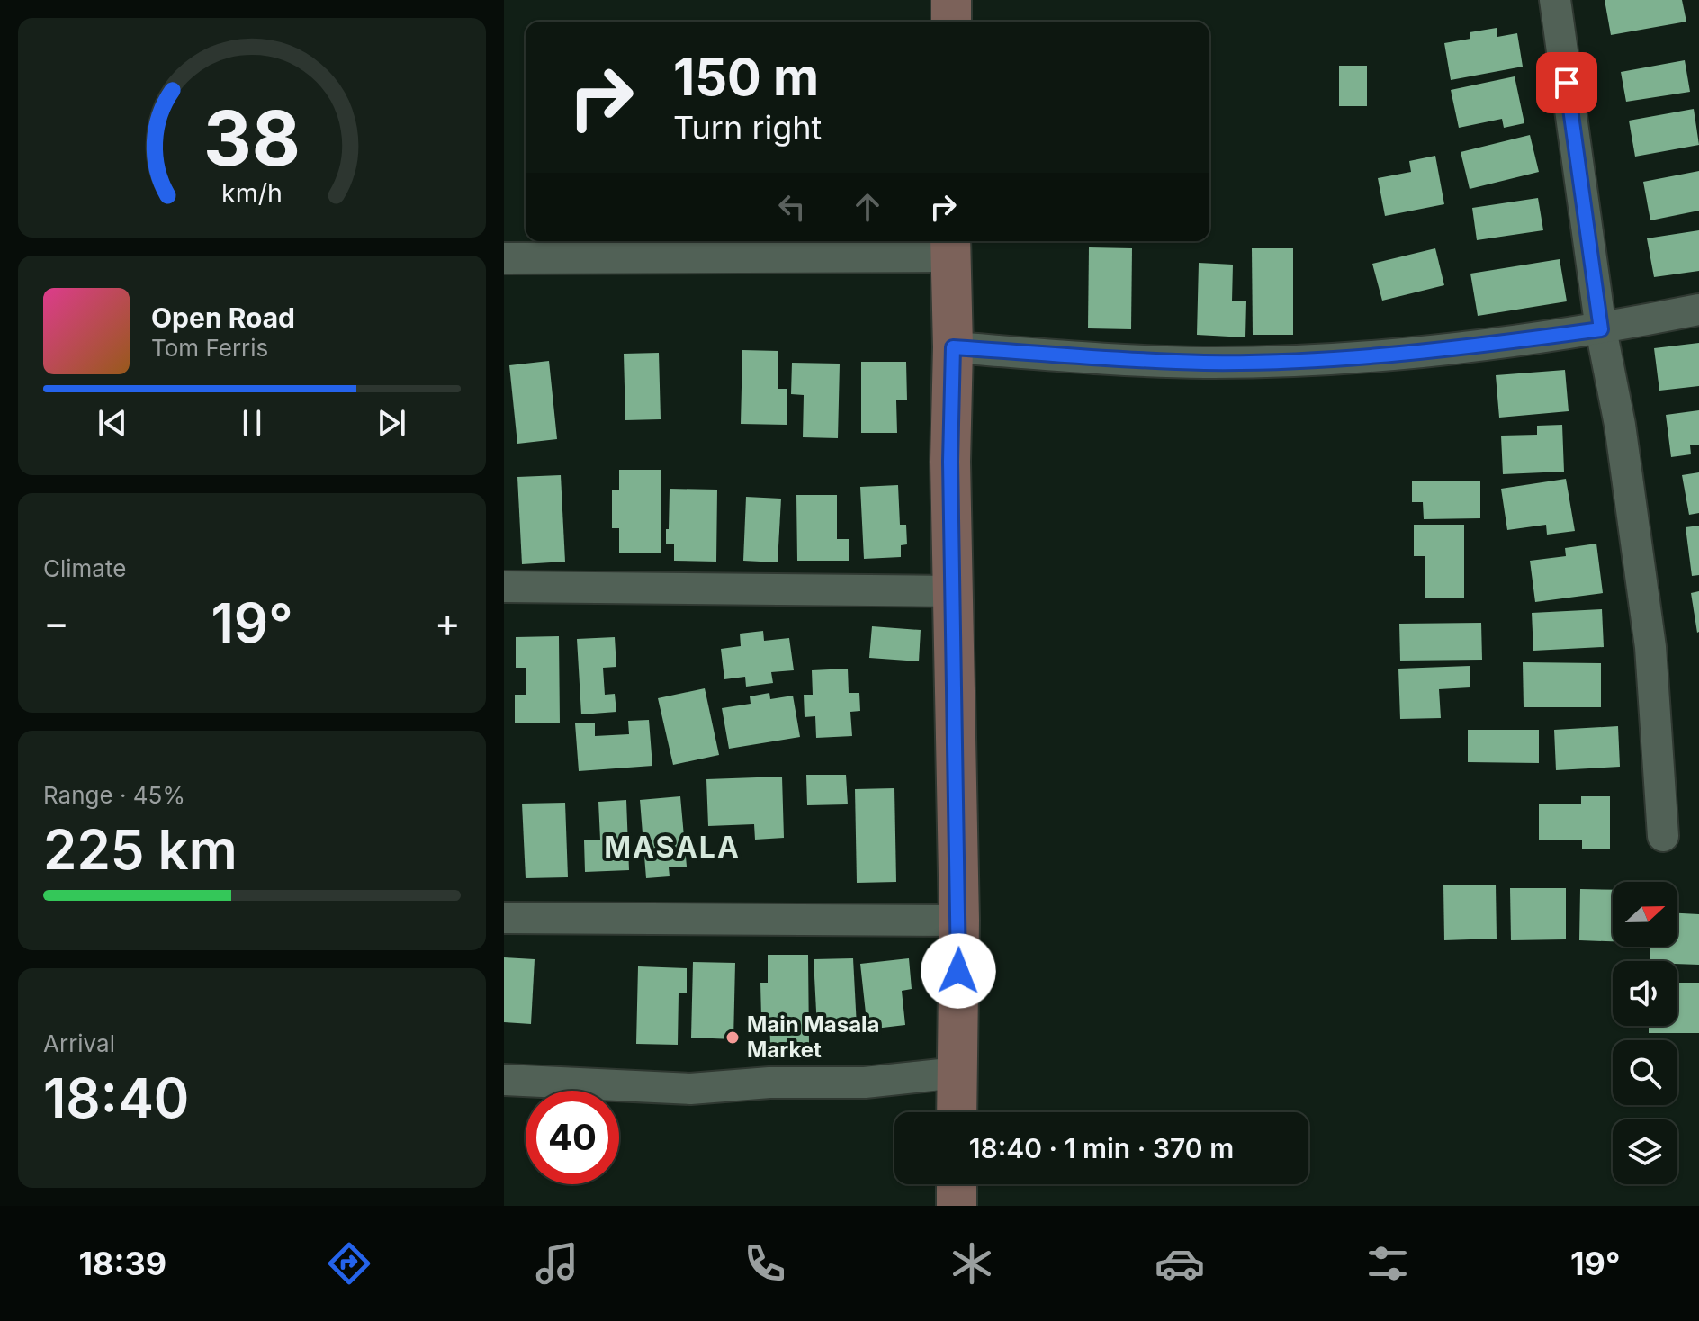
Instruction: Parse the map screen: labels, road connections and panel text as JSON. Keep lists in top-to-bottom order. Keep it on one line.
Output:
{"districts":["MASALA"],"places":["Main Masala Market"],"north":"right","page":{"turn":["150 m","Turn right"],"song":["Open Road","Tom Ferris"],"tile":["Climate",["Range · 45%","225 km"],["Arrival","18:40"]],"heat":["−","19°","+"],"limit":"40","trip":"18:40 · 1 min · 370 m","tabs":["18:39","19°"],"gauge":["38","km/h"]}}
